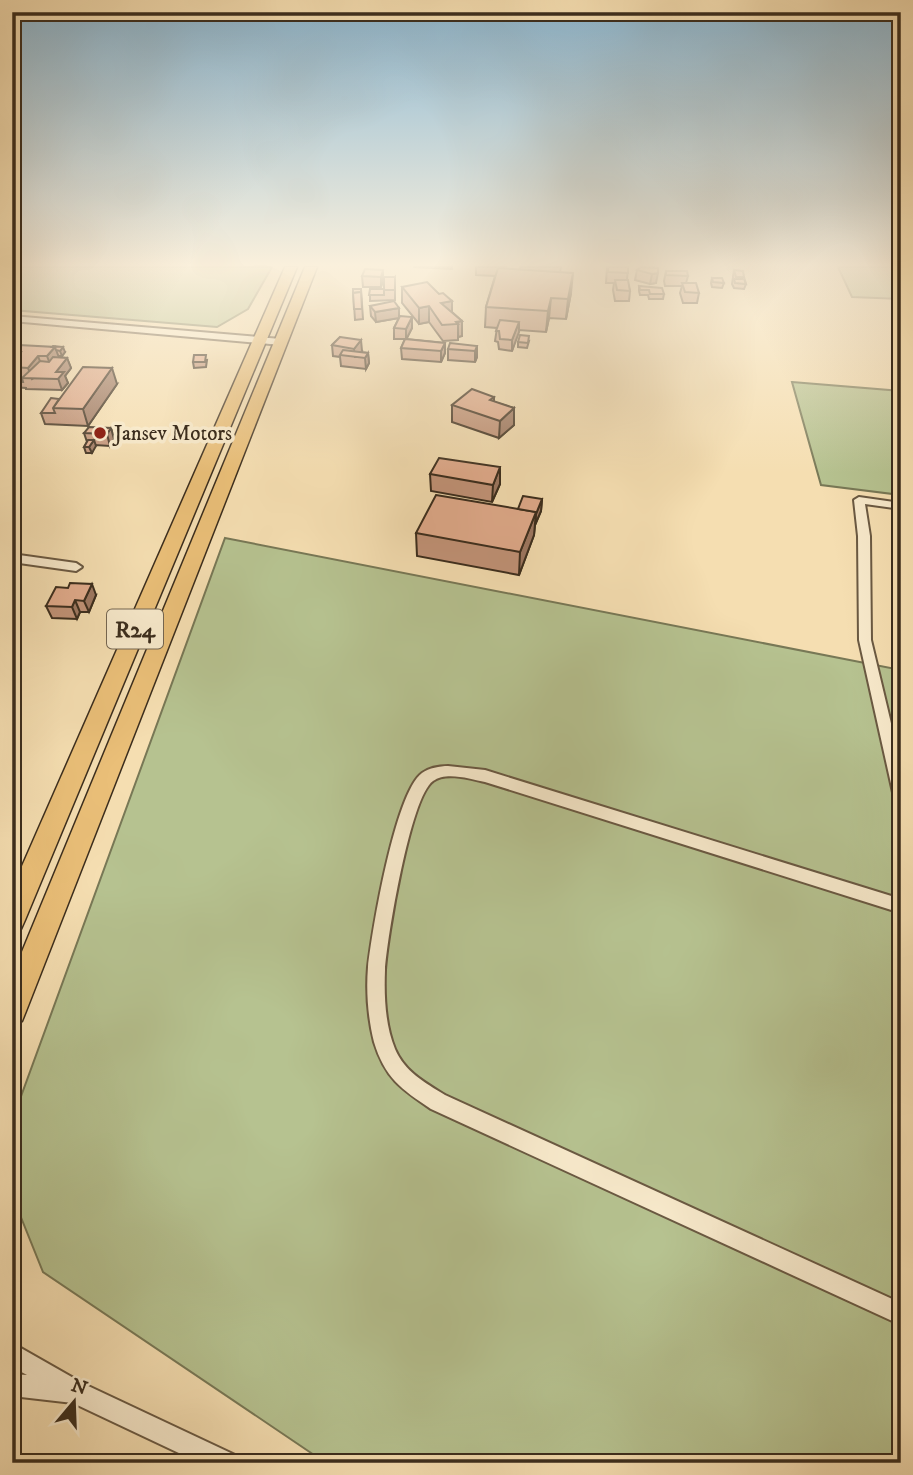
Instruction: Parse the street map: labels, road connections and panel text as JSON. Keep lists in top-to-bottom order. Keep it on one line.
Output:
{"streets":{"main road":["R24"]},"places":["Jansev Motors"],"north":"top"}
